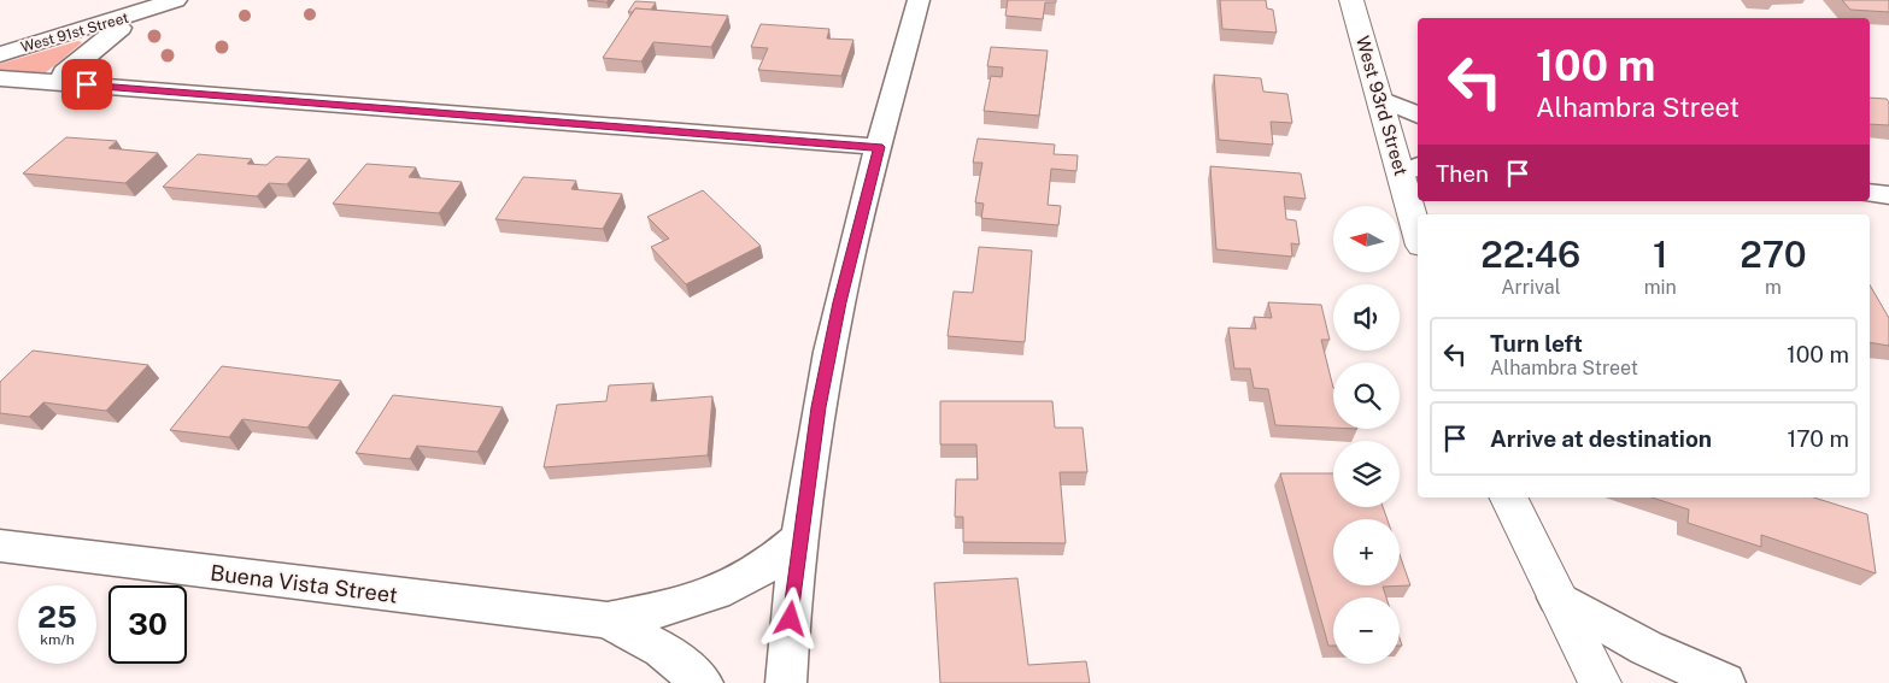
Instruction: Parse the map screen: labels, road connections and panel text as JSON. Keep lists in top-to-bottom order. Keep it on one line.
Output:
{"streets":{"street":["West 91st Street","West 93rd Street","Buena Vista Street"]},"north":"left","page":{"turn":["100 m","Alhambra Street"],"then":"Then","map_buttons":["+","−"],"eta":["22:46","Arrival","1","min","270","m"],"list":[{"name":"Turn left","note":"Alhambra Street","value":"100 m"},{"name":"Arrive at destination","value":"170 m"}],"speed":"25 km/h","limit":"30"}}
